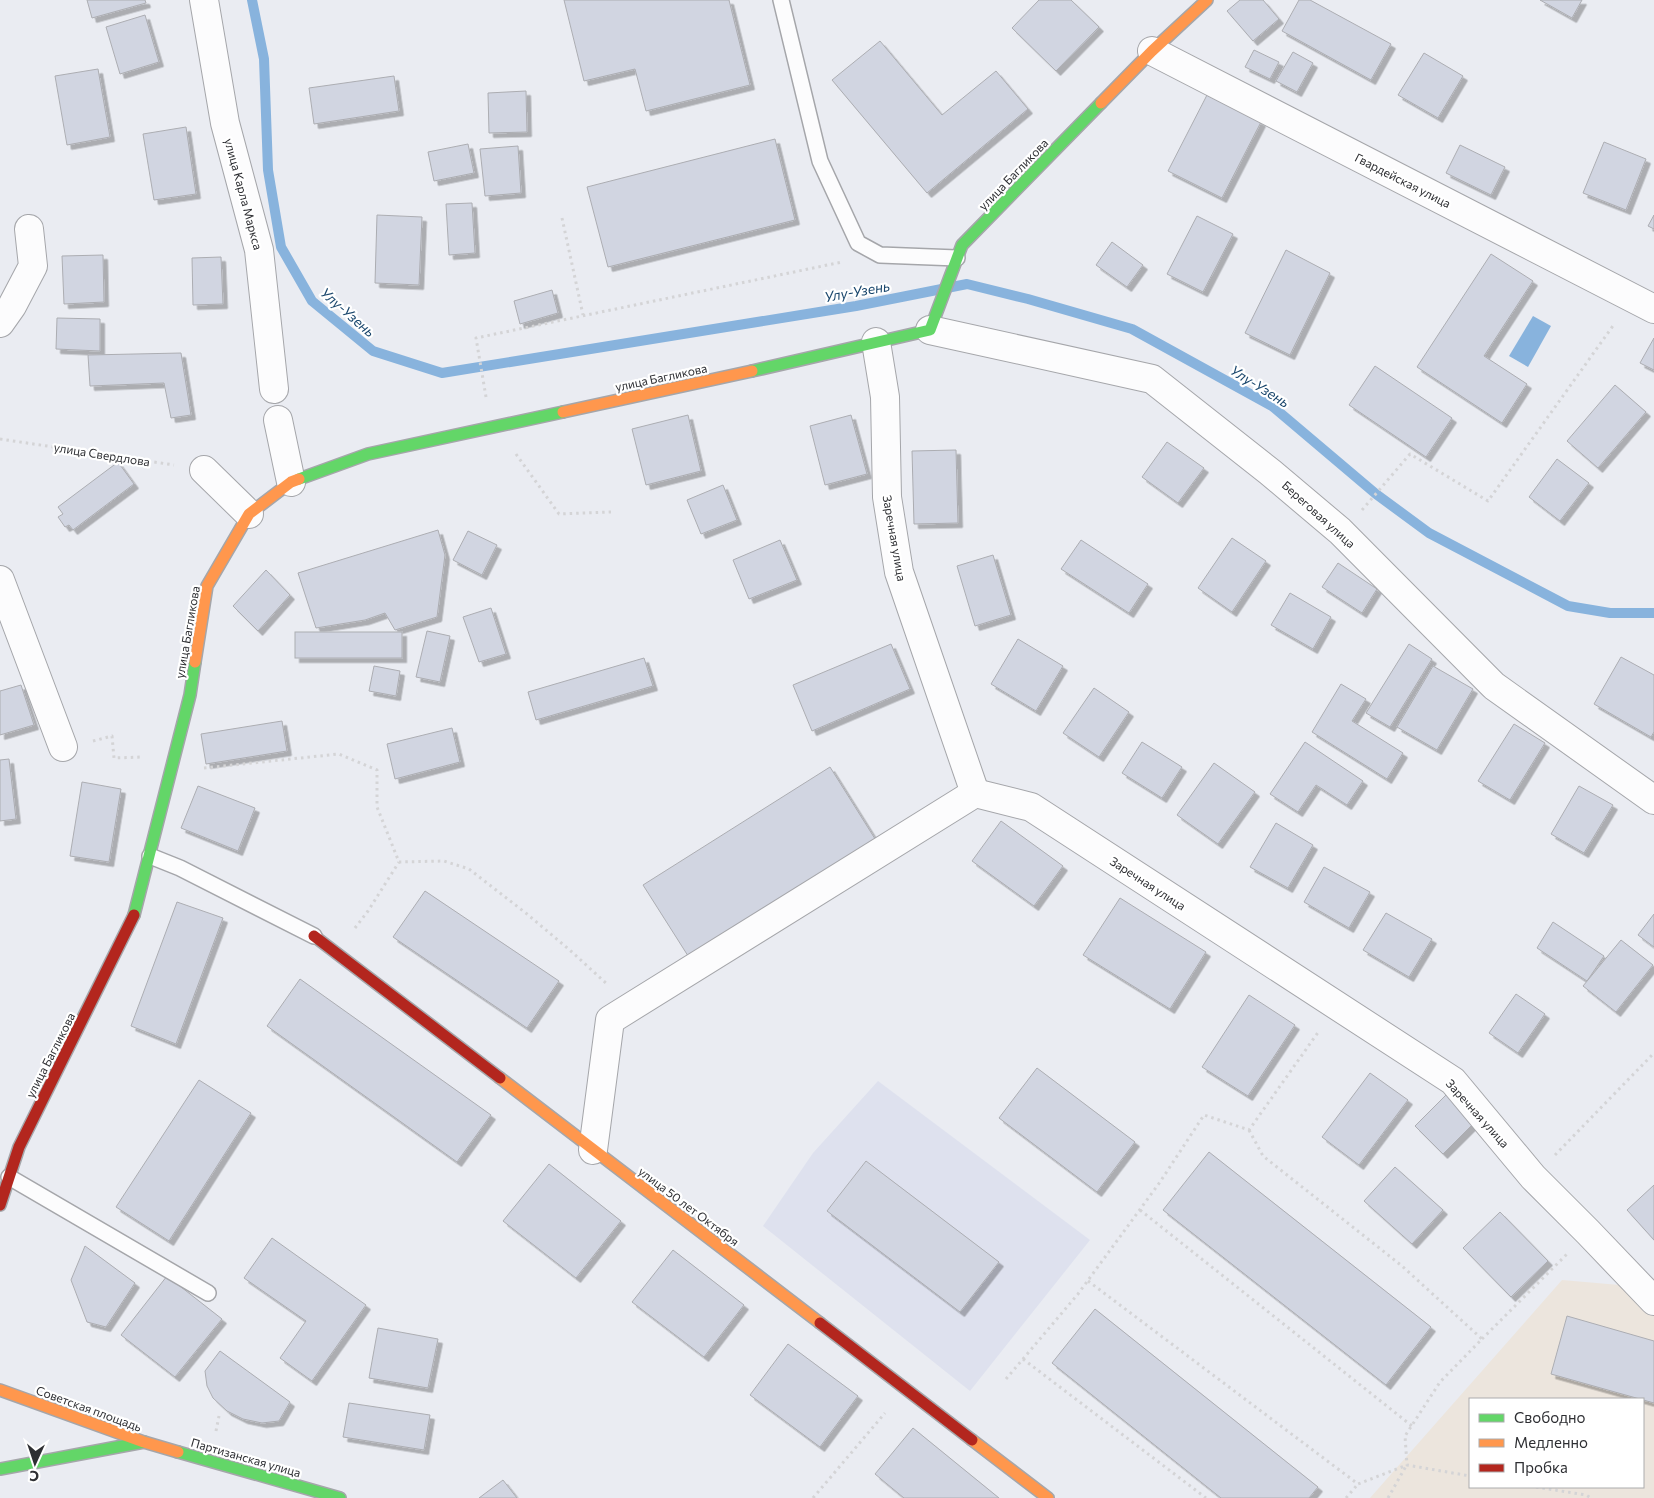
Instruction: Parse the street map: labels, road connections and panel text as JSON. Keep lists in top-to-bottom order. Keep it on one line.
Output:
{"streets":{"main road":["улица Багликова","улица 50 лет Октября","Советская площадь","Партизанская улица"],"street":["Гвардейская улица","улица Карла Маркса","Береговая улица","Заречная улица"],"path":["улица Свердлова"]},"crossings":[["улица Багликова","Гвардейская улица"],["улица Багликова","Береговая улица"],["улица Багликова","Заречная улица"],["Советская площадь","Партизанская улица"]],"water":["Улу-Узень"],"legend":["Свободно","Медленно","Пробка"],"north":"bottom"}
